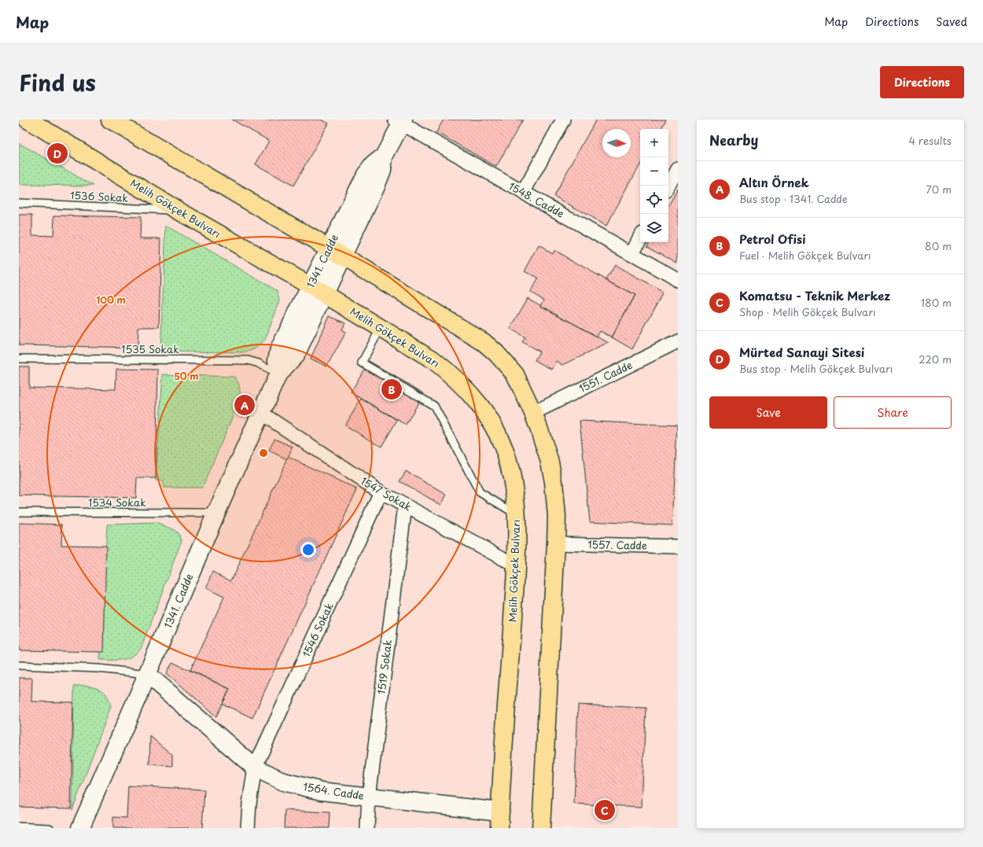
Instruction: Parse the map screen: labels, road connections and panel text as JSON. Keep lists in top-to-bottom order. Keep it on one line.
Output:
{"streets":{"main road":["Melih Gökçek Bulvarı"],"street":["1548. Cadde","1341. Cadde","1551. Cadde","1547 Sokak","1557. Cadde","1546 Sokak","1519 Sokak","1564. Cadde"],"lane":["1536 Sokak","1535 Sokak","1534 Sokak"]},"crossings":[["1536 Sokak","Melih Gökçek Bulvarı"],["1548. Cadde","1341. Cadde"],["Melih Gökçek Bulvarı","1341. Cadde"],["Melih Gökçek Bulvarı","1547 Sokak"],["Melih Gökçek Bulvarı","1564. Cadde"],["1341. Cadde","1535 Sokak"],["1341. Cadde","1547 Sokak"],["1341. Cadde","1534 Sokak"],["1341. Cadde","1564. Cadde"],["1547 Sokak","1546 Sokak"],["1547 Sokak","1519 Sokak"],["1546 Sokak","1564. Cadde"],["1519 Sokak","1564. Cadde"]],"north":"right","page":{"header":"Map","nav":["Map","Directions","Saved"],"title":"Find us","buttons":["Directions",["Save","Share"]],"heading":["Nearby","4 results"],"map_buttons":["+","−"],"pins":["D","B","A","C"],"list":[{"mark":"A","name":"Altın Örnek","note":"Bus stop · 1341. Cadde","value":"70 m"},{"mark":"B","name":"Petrol Ofisi","note":"Fuel · Melih Gökçek Bulvarı","value":"80 m"},{"mark":"C","name":"Komatsu - Teknik Merkez","note":"Shop · Melih Gökçek Bulvarı","value":"180 m"},{"mark":"D","name":"Mürted Sanayi Sitesi","note":"Bus stop · Melih Gökçek Bulvarı","value":"220 m"}]},"rings":["100 m","50 m"]}
